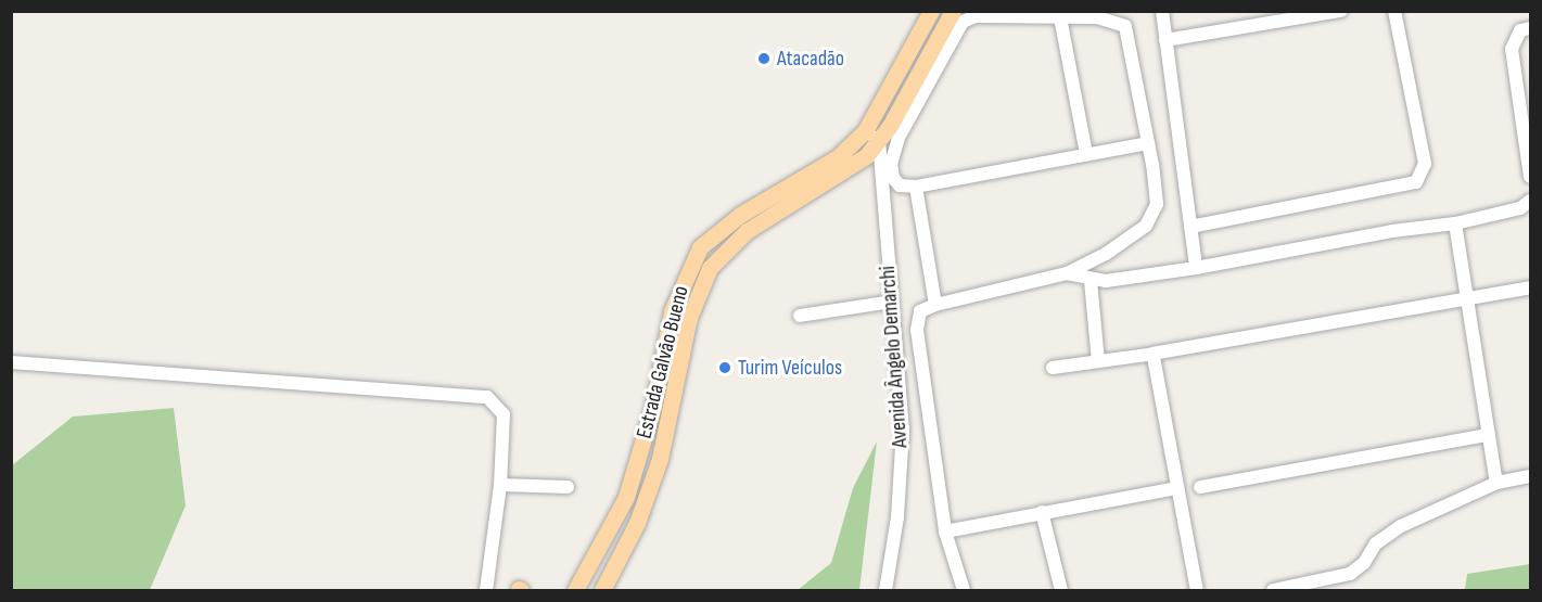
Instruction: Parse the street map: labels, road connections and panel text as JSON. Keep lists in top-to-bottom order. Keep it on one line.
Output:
{"streets":{"main road":["Estrada Galvão Bueno"],"street":["Avenida Ângelo Demarchi"]},"crossings":[["Avenida Ângelo Demarchi","Estrada Galvão Bueno"]],"places":["Atacadão","Turim Veículos"]}
